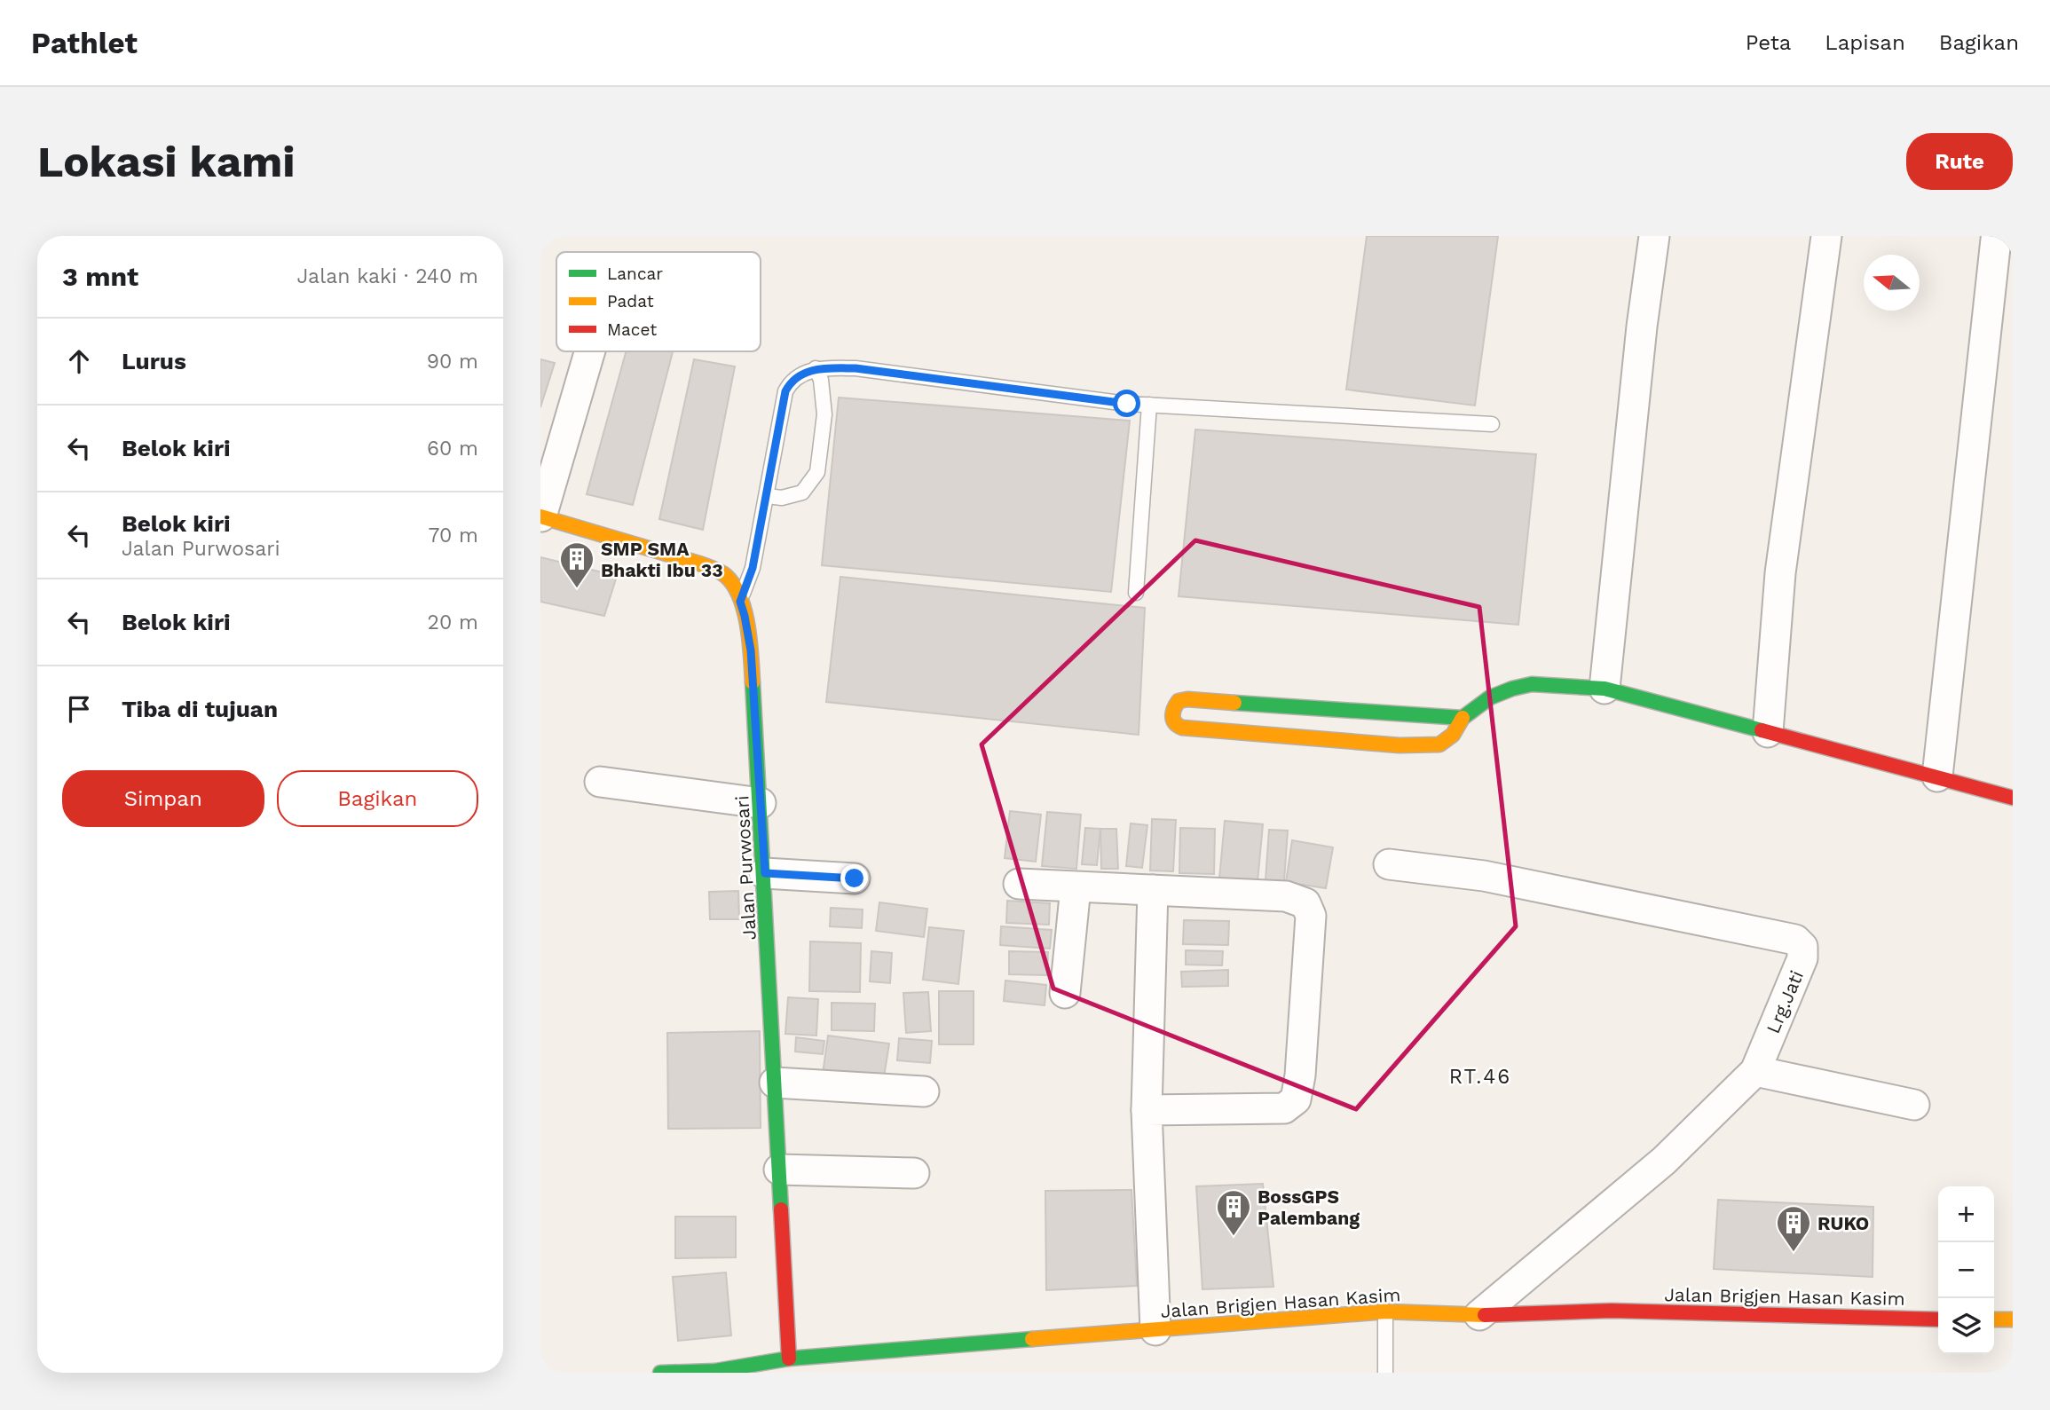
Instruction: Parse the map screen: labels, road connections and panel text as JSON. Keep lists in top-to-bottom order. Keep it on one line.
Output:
{"streets":{"street":["Jalan Purwosari","Lrg.Jati","Jalan Brigjen Hasan Kasim"]},"crossings":[["Jalan Purwosari","Jalan Brigjen Hasan Kasim"],["Lrg.Jati","Jalan Brigjen Hasan Kasim"]],"districts":["RT.46"],"places":{"building":["SMP SMA Bhakti Ibu 33","BossGPS Palembang","RUKO"]},"legend":["Lancar","Padat","Macet"],"north":"left","page":{"header":"Pathlet","nav":["Peta","Lapisan","Bagikan"],"buttons":["Rute",["Simpan","Bagikan"]],"title":"Lokasi kami","heading":["3 mnt","Jalan kaki · 240 m"],"list":[["Lurus","90 m"],["Belok kiri","60 m"],["Belok kiri","Jalan Purwosari","70 m"],["Belok kiri","20 m"],"Tiba di tujuan"],"map_buttons":["+","−"]}}
